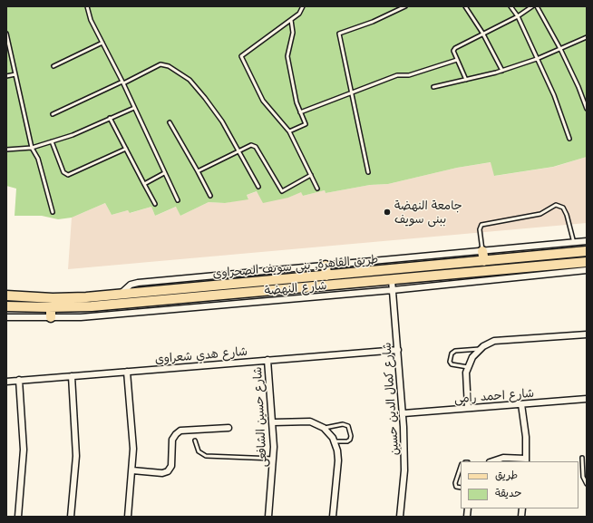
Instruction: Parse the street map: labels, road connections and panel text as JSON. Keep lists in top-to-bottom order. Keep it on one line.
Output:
{"streets":{"main road":["طريق القاهرة, بنى سويف الصحراوى"],"street":["شارع النهضة","شارع هدي شعراوى","شارع احمد رامى","شارع كمال الدين حسين","شارع حسين الشافعى"]},"crossings":[["طريق القاهرة, بنى سويف الصحراوى","شارع كمال الدين حسين"],["شارع النهضة","شارع كمال الدين حسين"],["شارع هدي شعراوى","شارع كمال الدين حسين"],["شارع هدي شعراوى","شارع حسين الشافعى"],["شارع احمد رامى","شارع كمال الدين حسين"]],"places":["جامعة النهضة ببنى سويف"],"legend":["طريق","حديقة"]}
